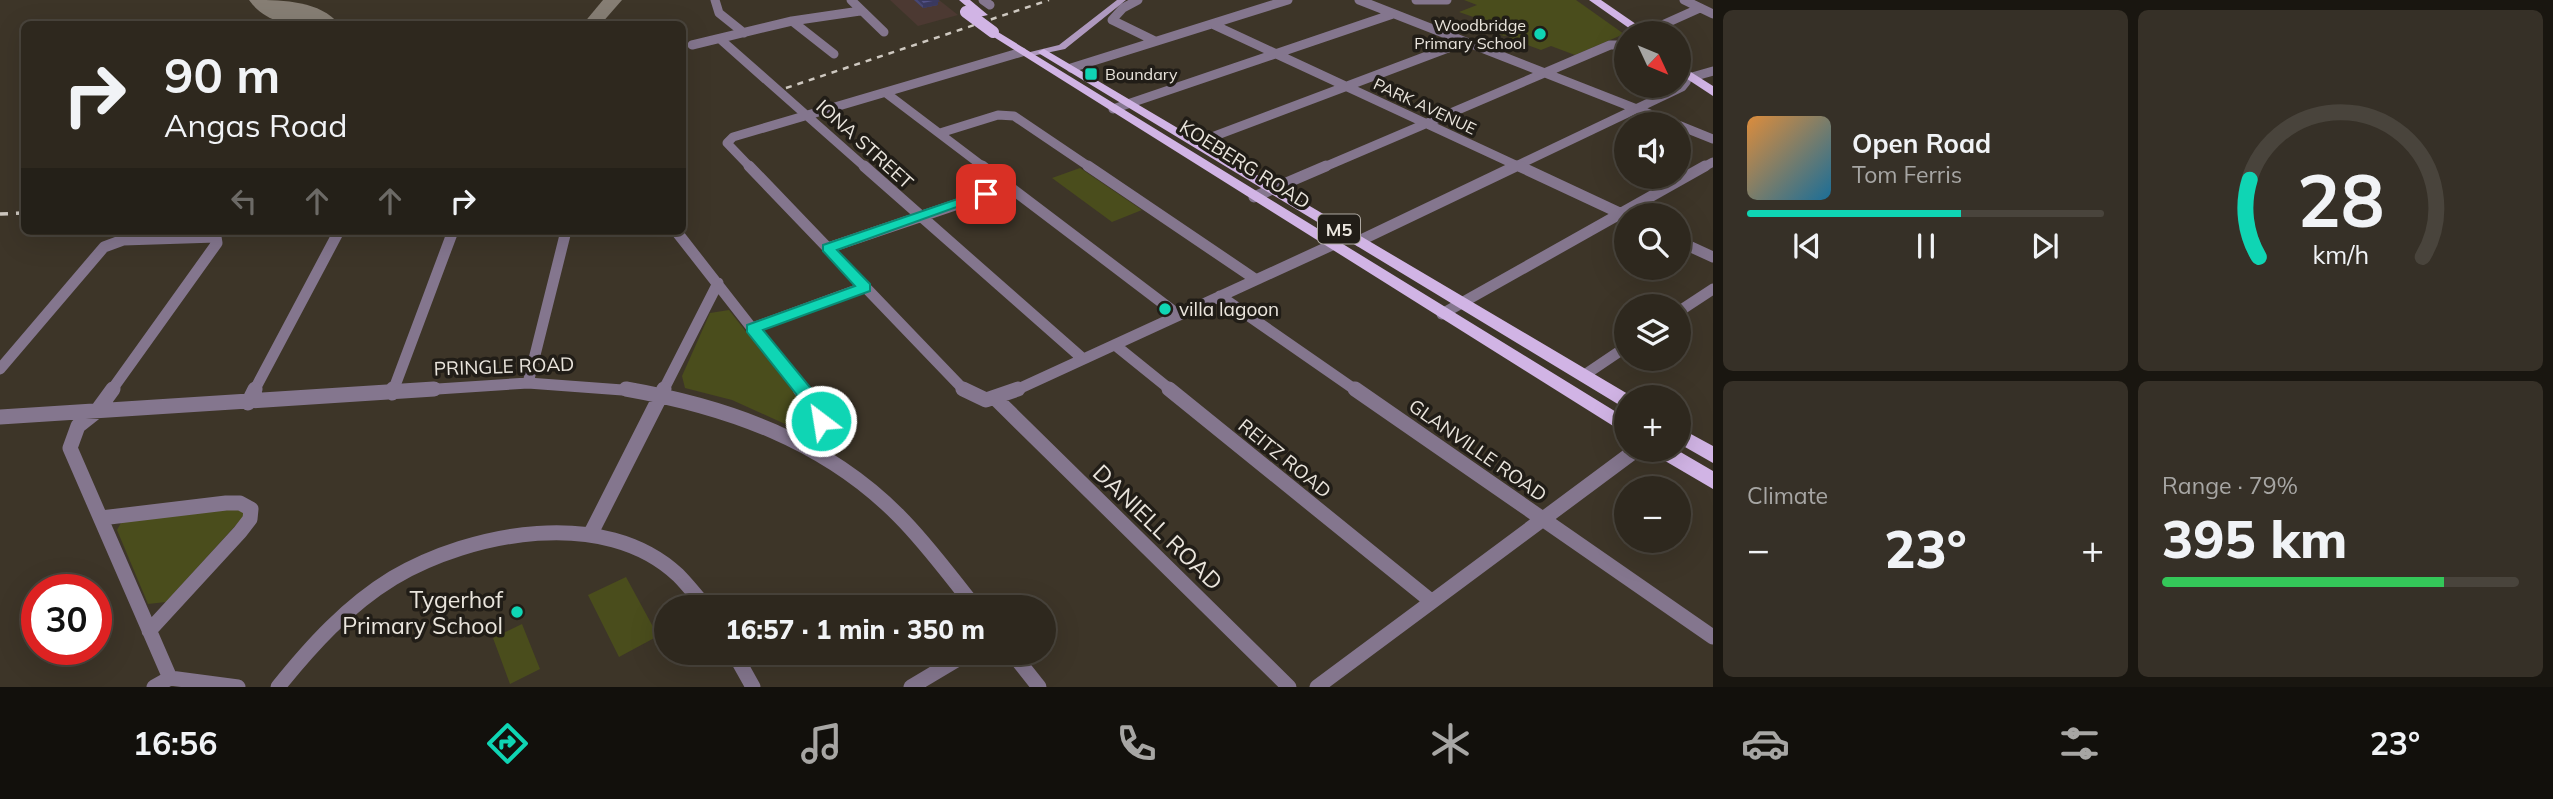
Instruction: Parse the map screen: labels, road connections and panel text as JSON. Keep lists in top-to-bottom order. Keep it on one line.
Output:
{"streets":{"main road":["KOEBERG ROAD","M5"],"street":["PARK AVENUE","IONA STREET","PRINGLE ROAD","GLANVILLE ROAD","REITZ ROAD","DANIELL ROAD"]},"places":{"other":["Woodbridge Primary School","villa lagoon","Tygerhof Primary School"],"transit":["Boundary"]},"north":"bottom right","page":{"map_buttons":["+","−"],"turn":["90 m","Angas Road"],"song":["Open Road","Tom Ferris"],"tile":["Climate",["Range · 79%","395 km"]],"heat":["−","23°","+"],"limit":"30","trip":"16:57 · 1 min · 350 m","tabs":["16:56","23°"],"gauge":["28","km/h"]}}
